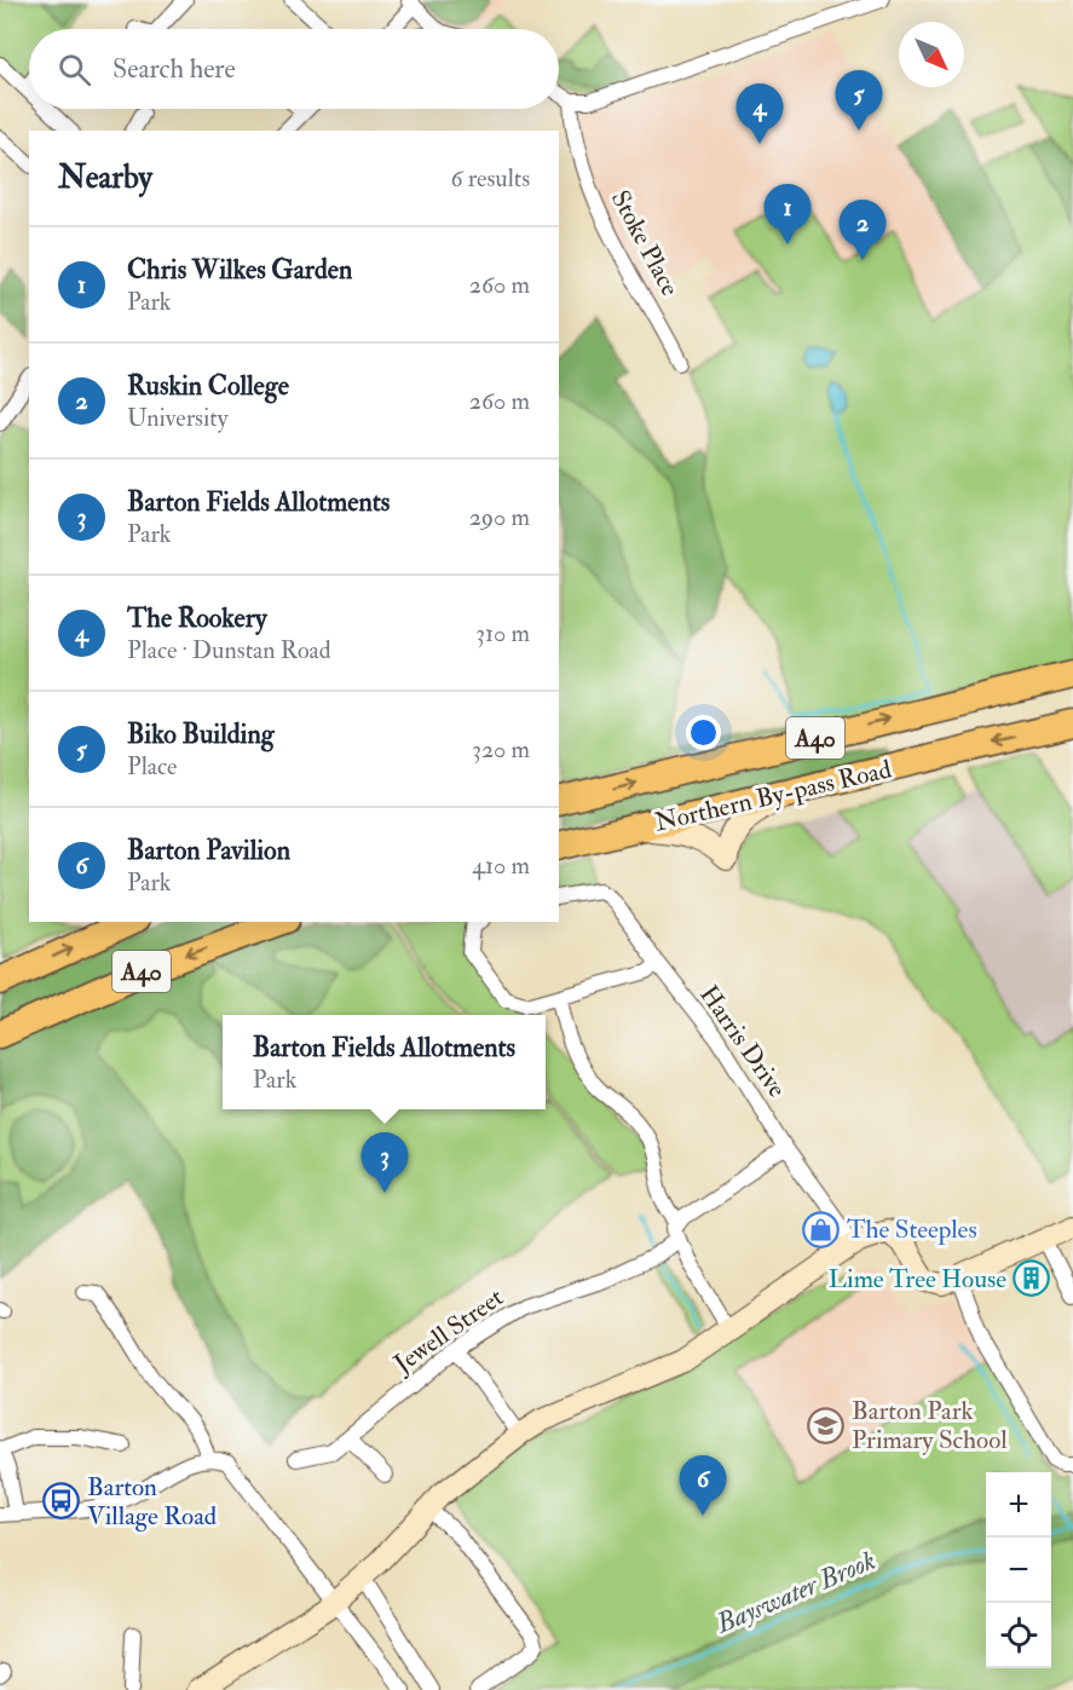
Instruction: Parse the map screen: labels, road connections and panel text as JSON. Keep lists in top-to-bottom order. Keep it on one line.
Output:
{"streets":{"highway":["A40","Northern By-pass Road"],"street":["Stoke Place","Harris Drive","Jewell Street"]},"crossings":[["Harris Drive","Jewell Street"]],"water":["Bayswater Brook"],"places":{"shop":["The Steeples"],"building":["Lime Tree House"],"school or university":["Barton Park Primary School"],"bus stop":["Barton Village Road"]},"north":"bottom right","page":{"search":"Search here","pins":["5","4","1","2","3","6"],"heading":["Nearby","6 results"],"list":[{"mark":"1","name":"Chris Wilkes Garden","note":"Park","value":"260 m"},{"mark":"2","name":"Ruskin College","note":"University","value":"260 m"},{"mark":"3","name":"Barton Fields Allotments","note":"Park","value":"290 m"},{"mark":"4","name":"The Rookery","note":"Place · Dunstan Road","value":"310 m"},{"mark":"5","name":"Biko Building","note":"Place","value":"320 m"},{"mark":"6","name":"Barton Pavilion","note":"Park","value":"410 m"}],"popup":["Barton Fields Allotments","Park"],"map_buttons":["+","−"]}}
